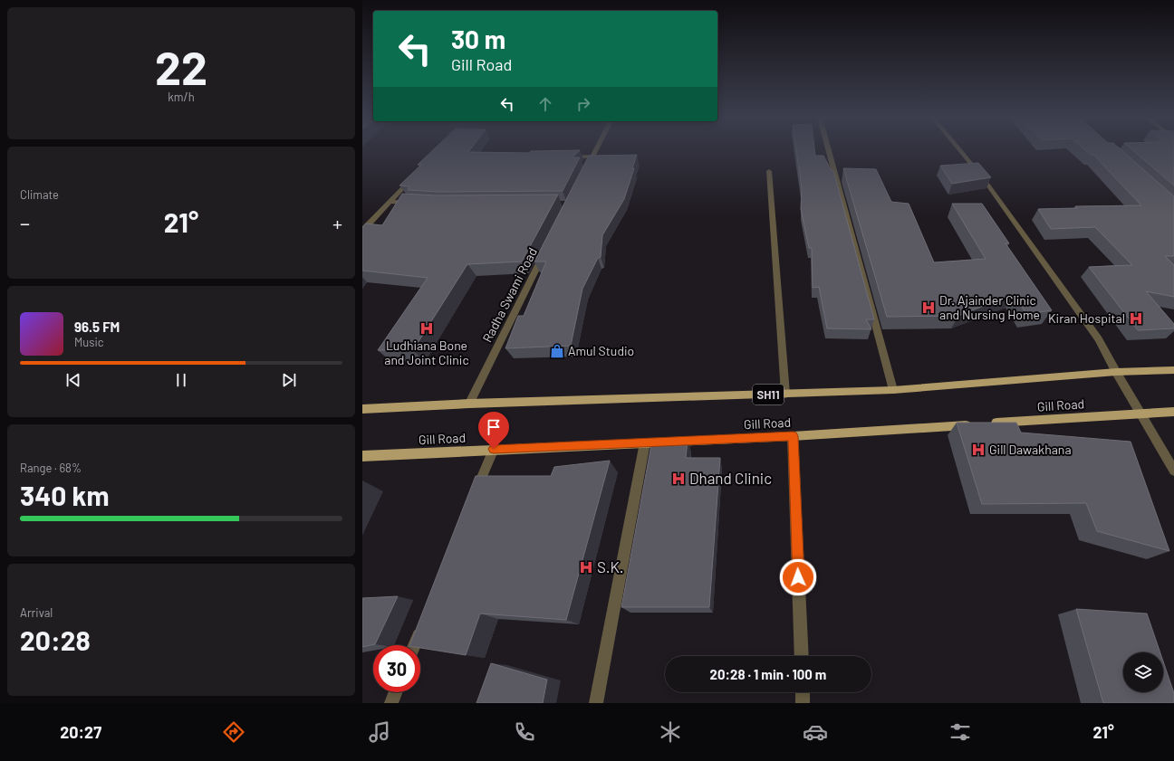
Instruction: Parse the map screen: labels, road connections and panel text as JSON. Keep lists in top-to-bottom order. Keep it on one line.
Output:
{"streets":{"main road":["SH11","Gill Road"],"street":["Radha Swami Road"]},"crossings":[["Radha Swami Road","SH11"]],"places":{"hospital":["Dr. Ajainder Clinic and Nursing Home","Kiran Hospital","Ludhiana Bone and Joint Clinic","Gill Dawakhana","Dhand Clinic","S.K."],"shop":["Amul Studio"]},"page":{"tile":[["22","km/h"],"Climate",["Range · 68%","340 km"],["Arrival","20:28"]],"turn":["30 m","Gill Road"],"heat":["−","21°","+"],"song":["96.5 FM","Music"],"limit":"30","trip":"20:28 · 1 min · 100 m","tabs":["20:27","21°"]}}
